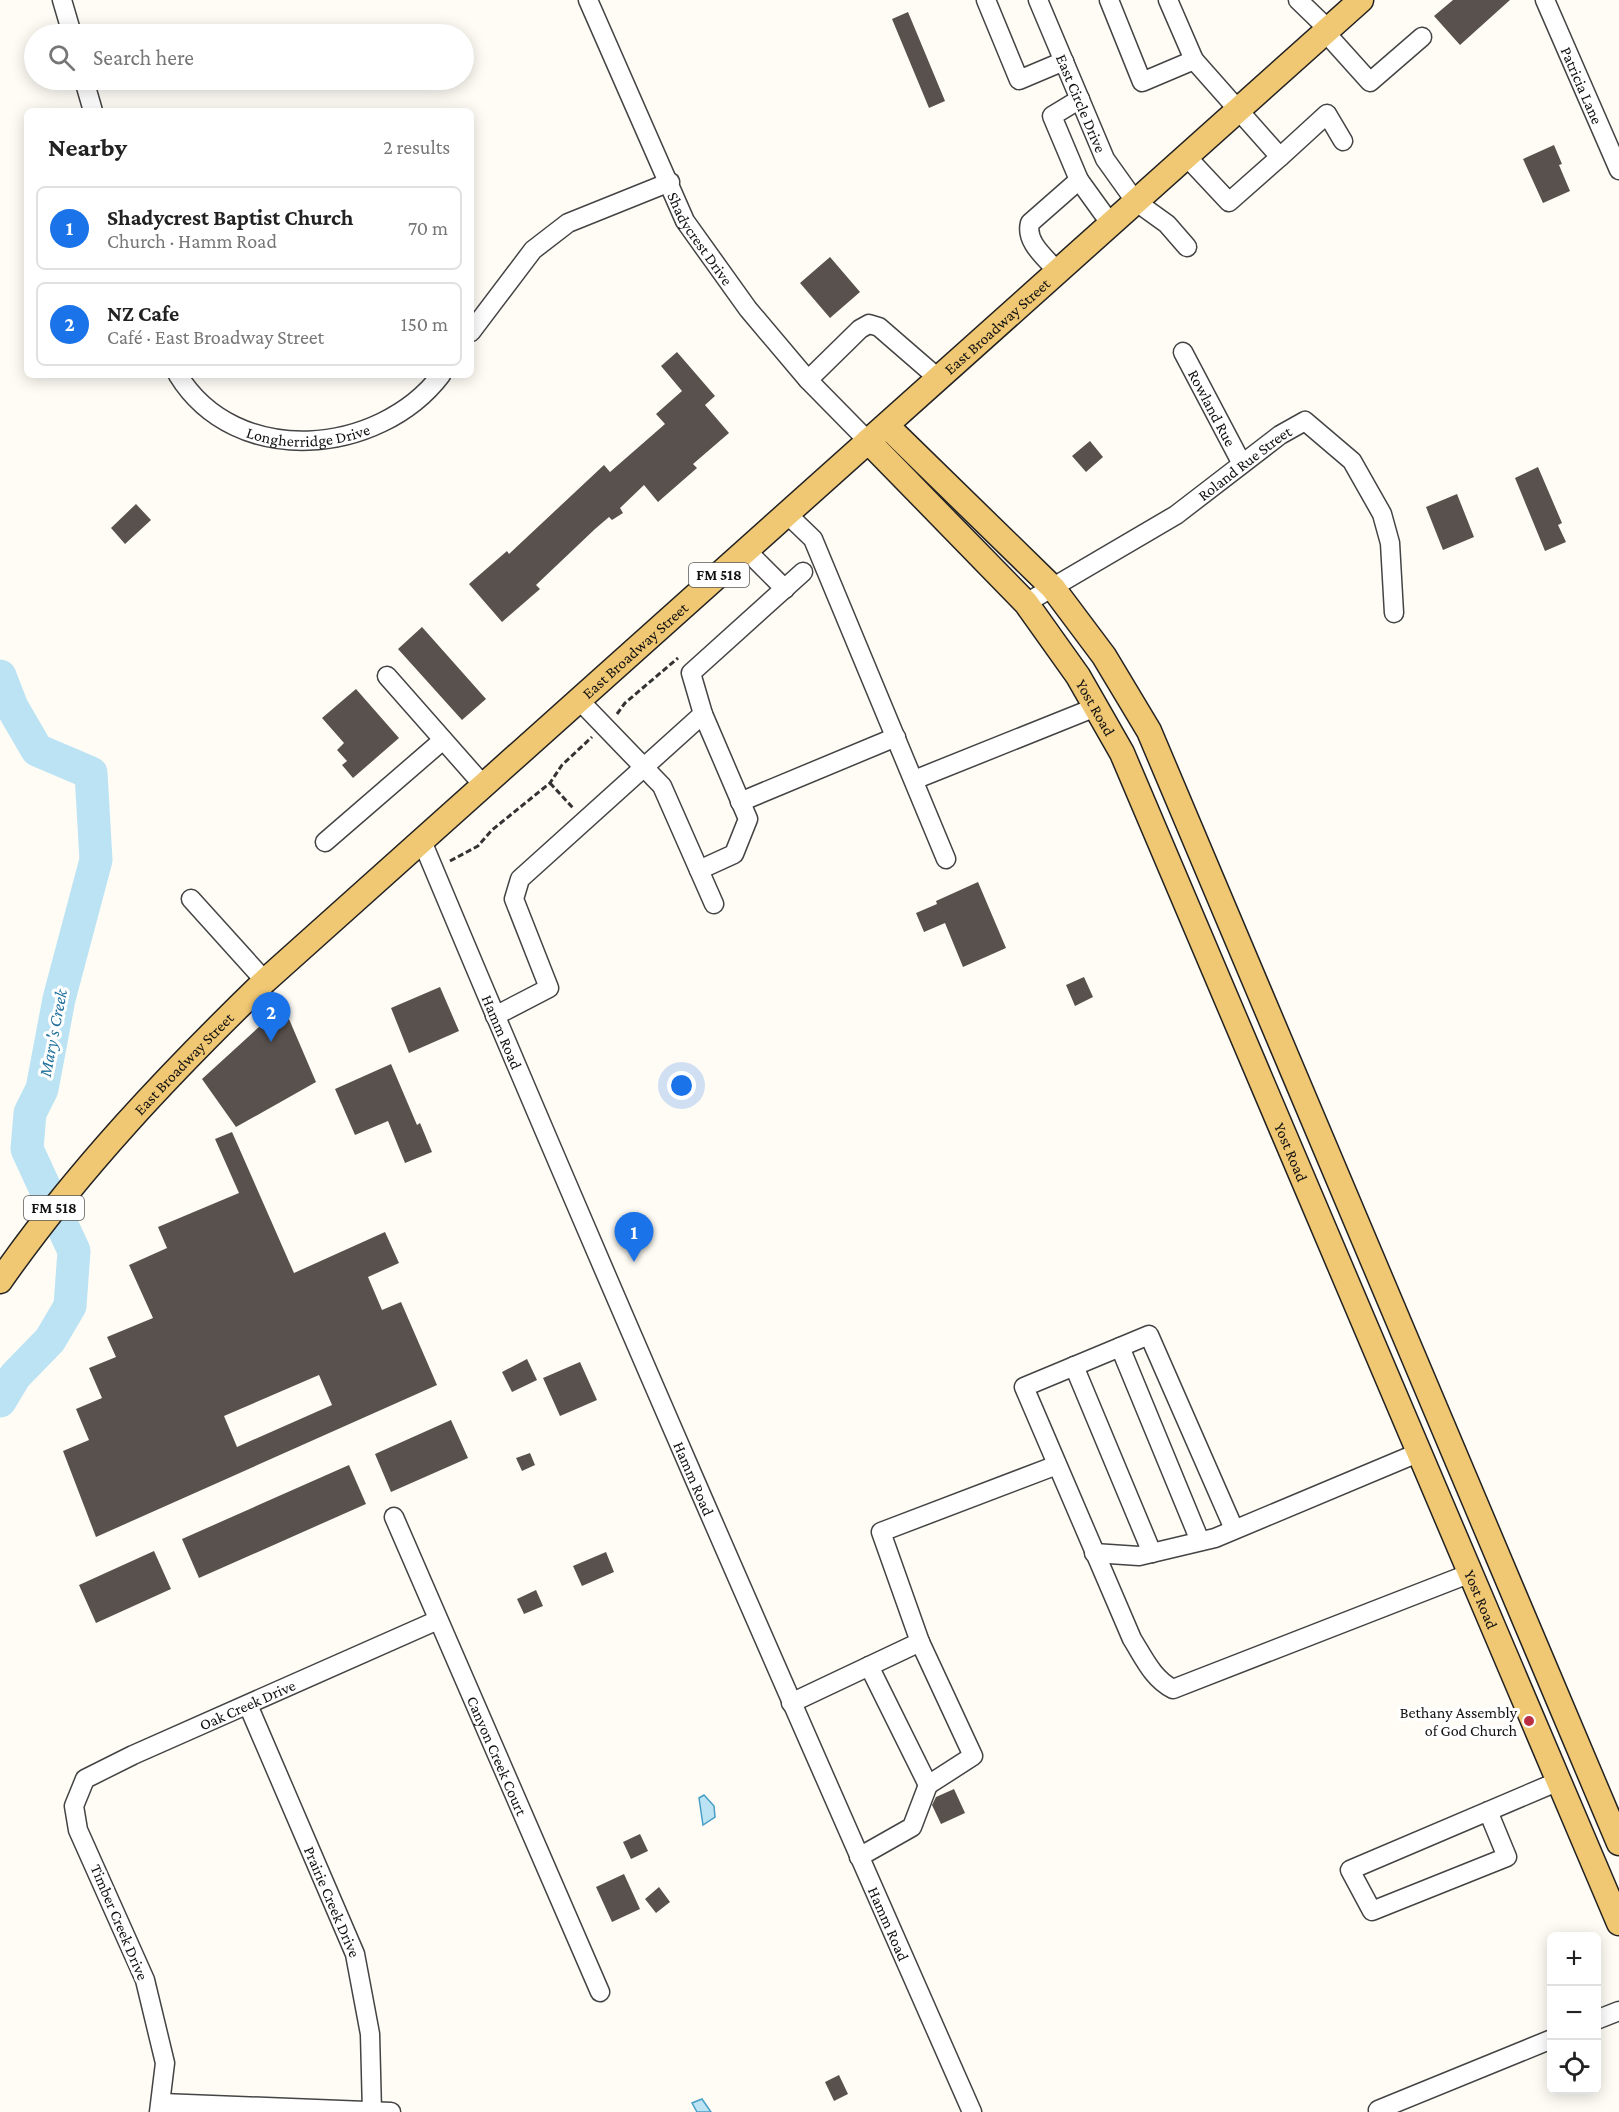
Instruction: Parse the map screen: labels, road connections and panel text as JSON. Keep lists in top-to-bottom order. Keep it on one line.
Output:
{"streets":{"main road":["East Broadway Street","FM 518","Yost Road"],"street":["Patricia Lane","East Circle Drive","Shadycrest Drive","Rowland Rue","Longherridge Drive","Roland Rue Street","Hamm Road","Oak Creek Drive","Canyon Creek Court","Prairie Creek Drive","Timber Creek Drive"]},"crossings":[["East Circle Drive","East Broadway Street"],["Shadycrest Drive","East Broadway Street"],["Shadycrest Drive","Yost Road"],["East Broadway Street","Yost Road"],["East Broadway Street","Hamm Road"],["Rowland Rue","Roland Rue Street"],["Roland Rue Street","Yost Road"],["Oak Creek Drive","Canyon Creek Court"],["Oak Creek Drive","Prairie Creek Drive"],["Oak Creek Drive","Timber Creek Drive"]],"water":["Mary's Creek"],"places":["Bethany Assembly of God Church"],"page":{"search":"Search here","heading":["Nearby","2 results"],"list":[{"mark":"1","name":"Shadycrest Baptist Church","note":"Church · Hamm Road","value":"70 m"},{"mark":"2","name":"NZ Cafe","note":"Café · East Broadway Street","value":"150 m"}],"pins":["2","1"],"map_buttons":["+","−"]}}
